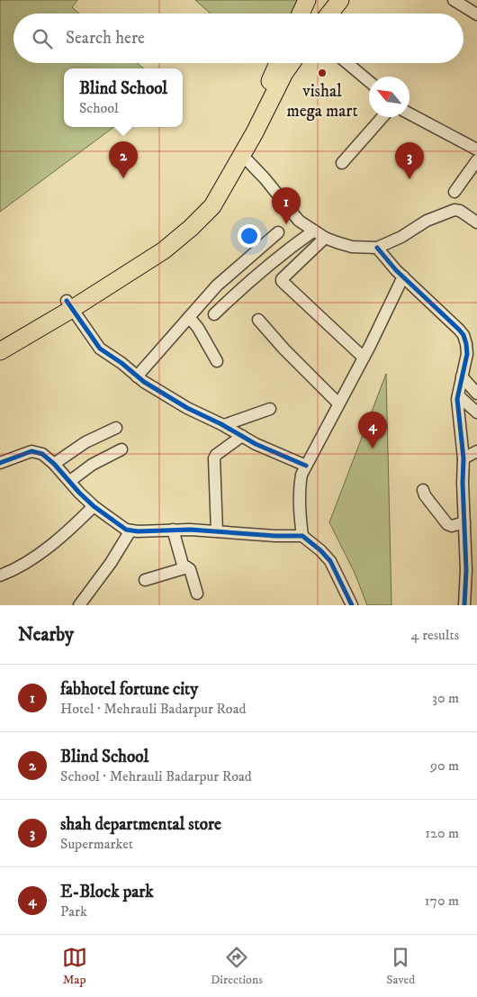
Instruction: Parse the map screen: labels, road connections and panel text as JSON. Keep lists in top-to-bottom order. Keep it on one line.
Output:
{"places":["vishal mega mart"],"north":"top left","page":{"search":"Search here","popup":["Blind School","School"],"pins":["2","3","1","4"],"heading":["Nearby","4 results"],"list":[{"mark":"1","name":"fabhotel fortune city","note":"Hotel · Mehrauli Badarpur Road","value":"30 m"},{"mark":"2","name":"Blind School","note":"School · Mehrauli Badarpur Road","value":"90 m"},{"mark":"3","name":"shah departmental store","note":"Supermarket","value":"120 m"},{"mark":"4","name":"E-Block park","note":"Park","value":"170 m"}],"nav":["Map","Directions","Saved"]}}
